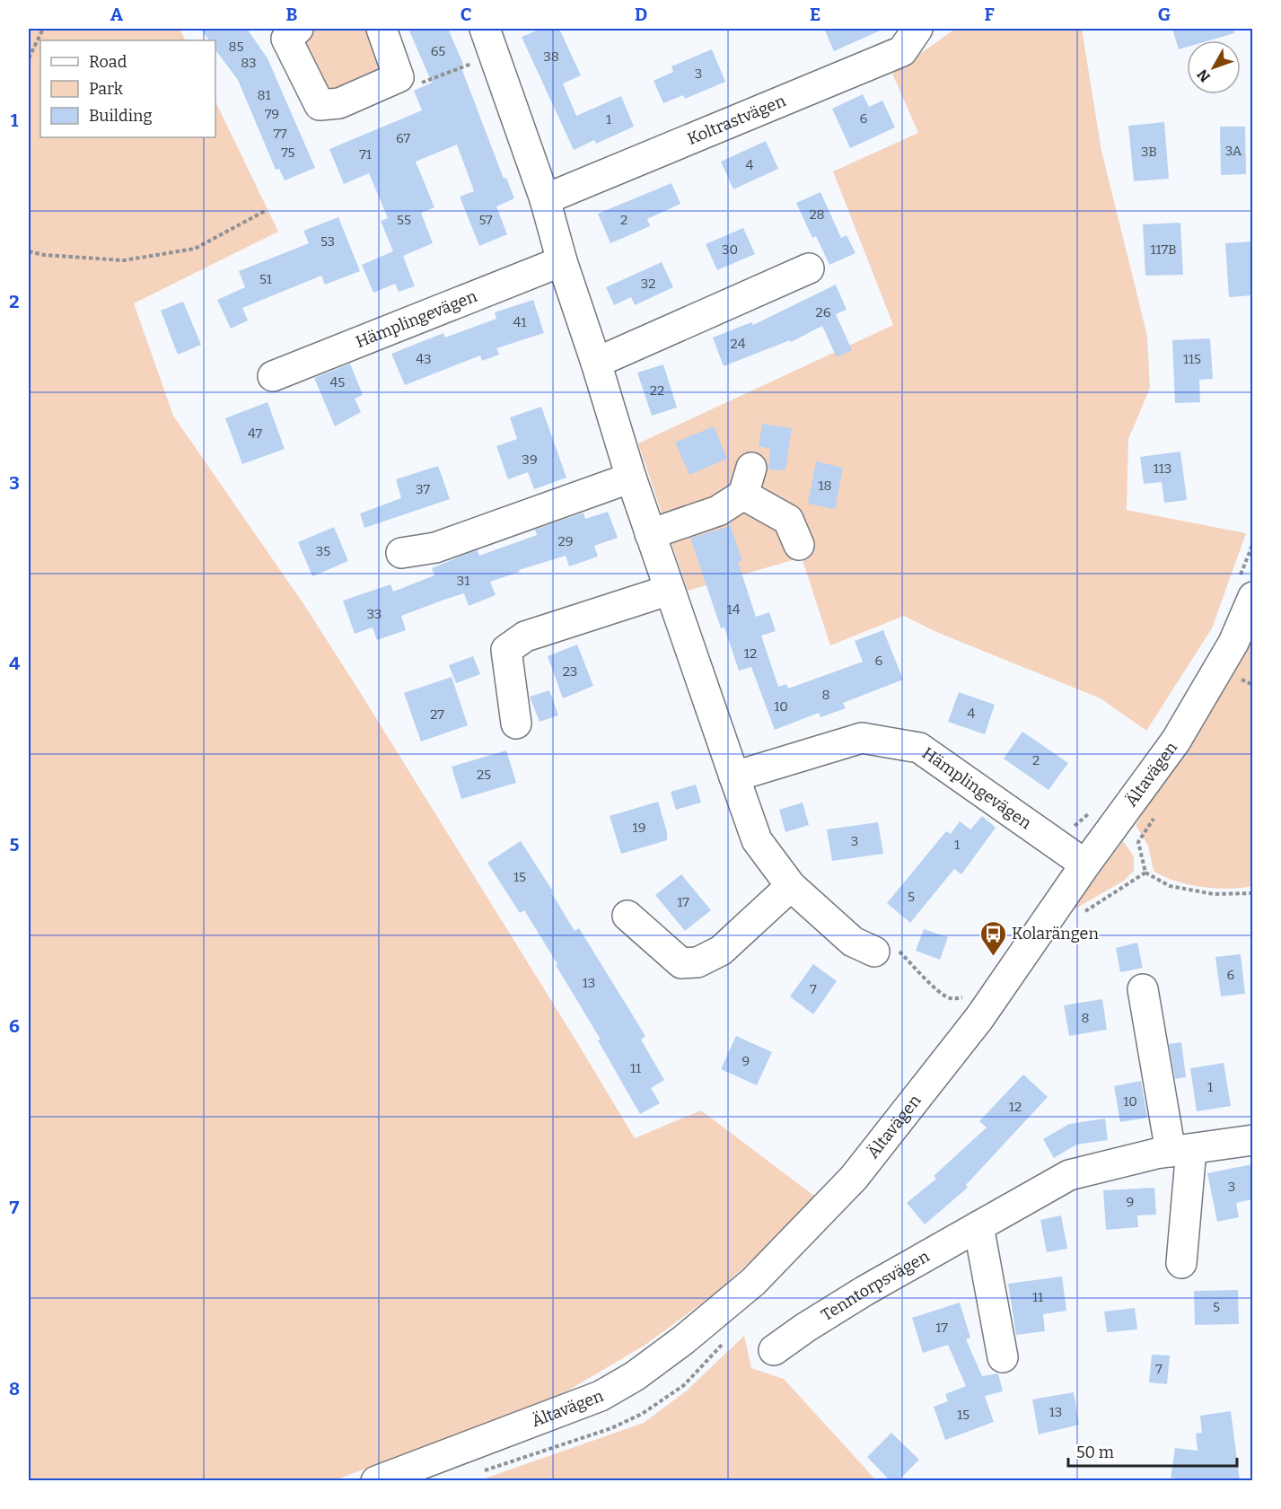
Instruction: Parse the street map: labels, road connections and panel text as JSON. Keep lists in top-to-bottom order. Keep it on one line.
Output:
{"streets":{"street":["Koltrastvägen","Hämplingevägen","Ältavägen","Tenntorpsvägen"]},"crossings":[["Hämplingevägen","Ältavägen"]],"places":{"bus stop":["Kolarängen"]},"house_numbers":["85","65","38","83","3","81","79","6","1","77","67","3A","3B","75","71","4","28","55","57","2","53","30","117B","51","32","26","41","24","43","115","45","22","47","39","113","18","37","29","35","31","14","33","12","6","23","8","10","4","27","2","25","19","3","1","15","5","17","6","13","7","8","9","11","1","10","12","3","9","11","5","17","7","13","15"],"legend":["Road","Park","Building"],"scale_bar":"50 m","north":"bottom left","grid":{"columns":["A","B","C","D","E","F","G"],"rows":["1","2","3","4","5","6","7","8"]}}
